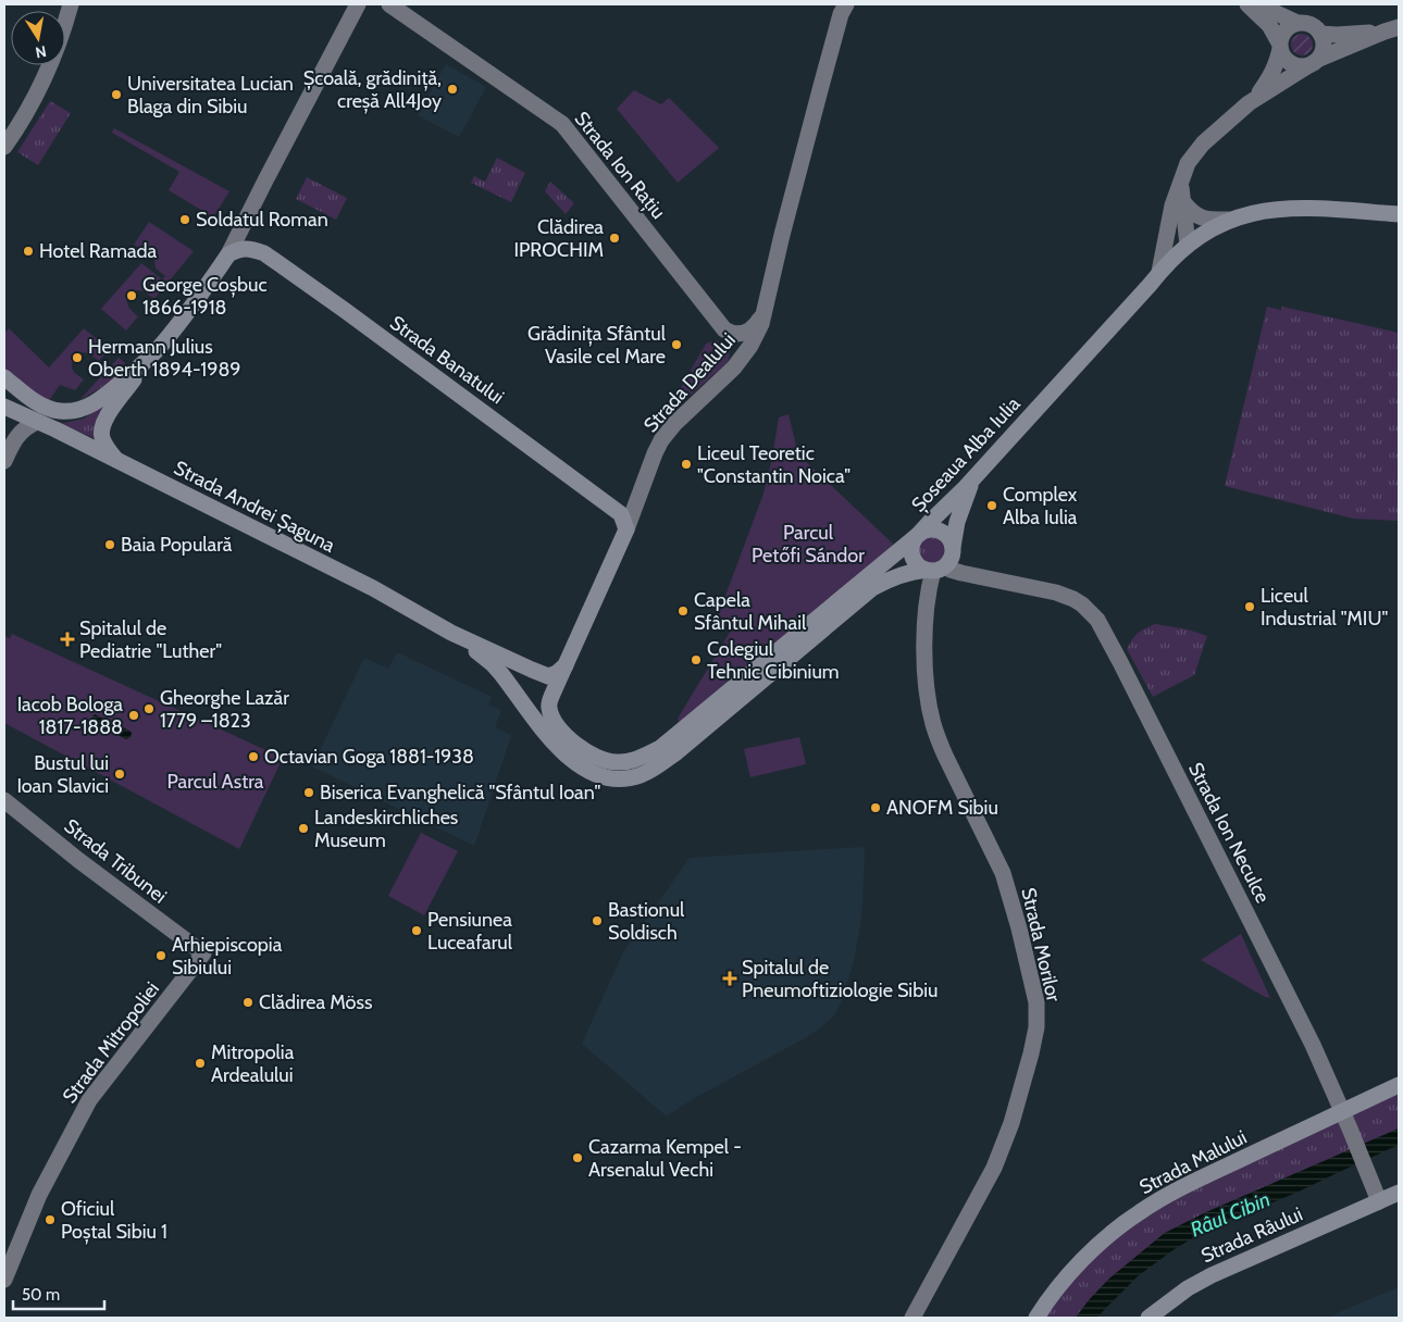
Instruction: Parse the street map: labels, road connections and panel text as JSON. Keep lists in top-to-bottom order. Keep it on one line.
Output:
{"streets":{"main road":["Strada Ion Rațiu","Strada Banatului","Strada Dealului","Șoseaua Alba Iulia","Strada Andrei Șaguna","Strada Ion Neculce","Strada Tribunei","Strada Morilor","Strada Mitropoliei","Strada Malului","Strada Râului"]},"crossings":[["Strada Ion Rațiu","Strada Dealului"],["Strada Banatului","Strada Dealului"],["Strada Dealului","Șoseaua Alba Iulia"],["Strada Dealului","Strada Andrei Șaguna"],["Șoseaua Alba Iulia","Strada Andrei Șaguna"],["Șoseaua Alba Iulia","Strada Ion Neculce"],["Șoseaua Alba Iulia","Strada Morilor"],["Strada Andrei Șaguna","Strada Ion Neculce"],["Strada Andrei Șaguna","Strada Morilor"],["Strada Ion Neculce","Strada Morilor"],["Strada Ion Neculce","Strada Malului"],["Strada Ion Neculce","Strada Râului"],["Strada Tribunei","Strada Mitropoliei"]],"water":["Râul Cibin"],"parks":["Parcul Petőfi Sándor","Parcul Astra"],"places":{"other":["Școală, grădiniță, creșă All4Joy","Universitatea Lucian Blaga din Sibiu","Soldatul Roman","Clădirea IPROCHIM","Hotel Ramada","George Coșbuc 1866-1918","Grădinița Sfântul Vasile cel Mare","Hermann Julius Oberth 1894-1989","Liceul Teoretic \"Constantin Noica\"","Complex Alba Iulia","Baia Populară","Liceul Industrial \"MIU\"","Capela Sfântul Mihail","Colegiul Tehnic Cibinium","Gheorghe Lazăr 1779 –1823","Iacob Bologa 1817-1888","Octavian Goga 1881-1938","Bustul lui Ioan Slavici","Biserica Evanghelică \"Sfântul Ioan\"","ANOFM Sibiu","Landeskirchliches Museum","Bastionul Soldisch","Pensiunea Luceafarul","Arhiepiscopia Sibiului","Clădirea Möss","Mitropolia Ardealului","Cazarma Kempel - Arsenalul Vechi","Oficiul Poștal Sibiu 1"],"health":["Spitalul de Pediatrie \"Luther\"","Spitalul de Pneumoftiziologie Sibiu"]},"scale_bar":"50 m","north":"bottom"}
